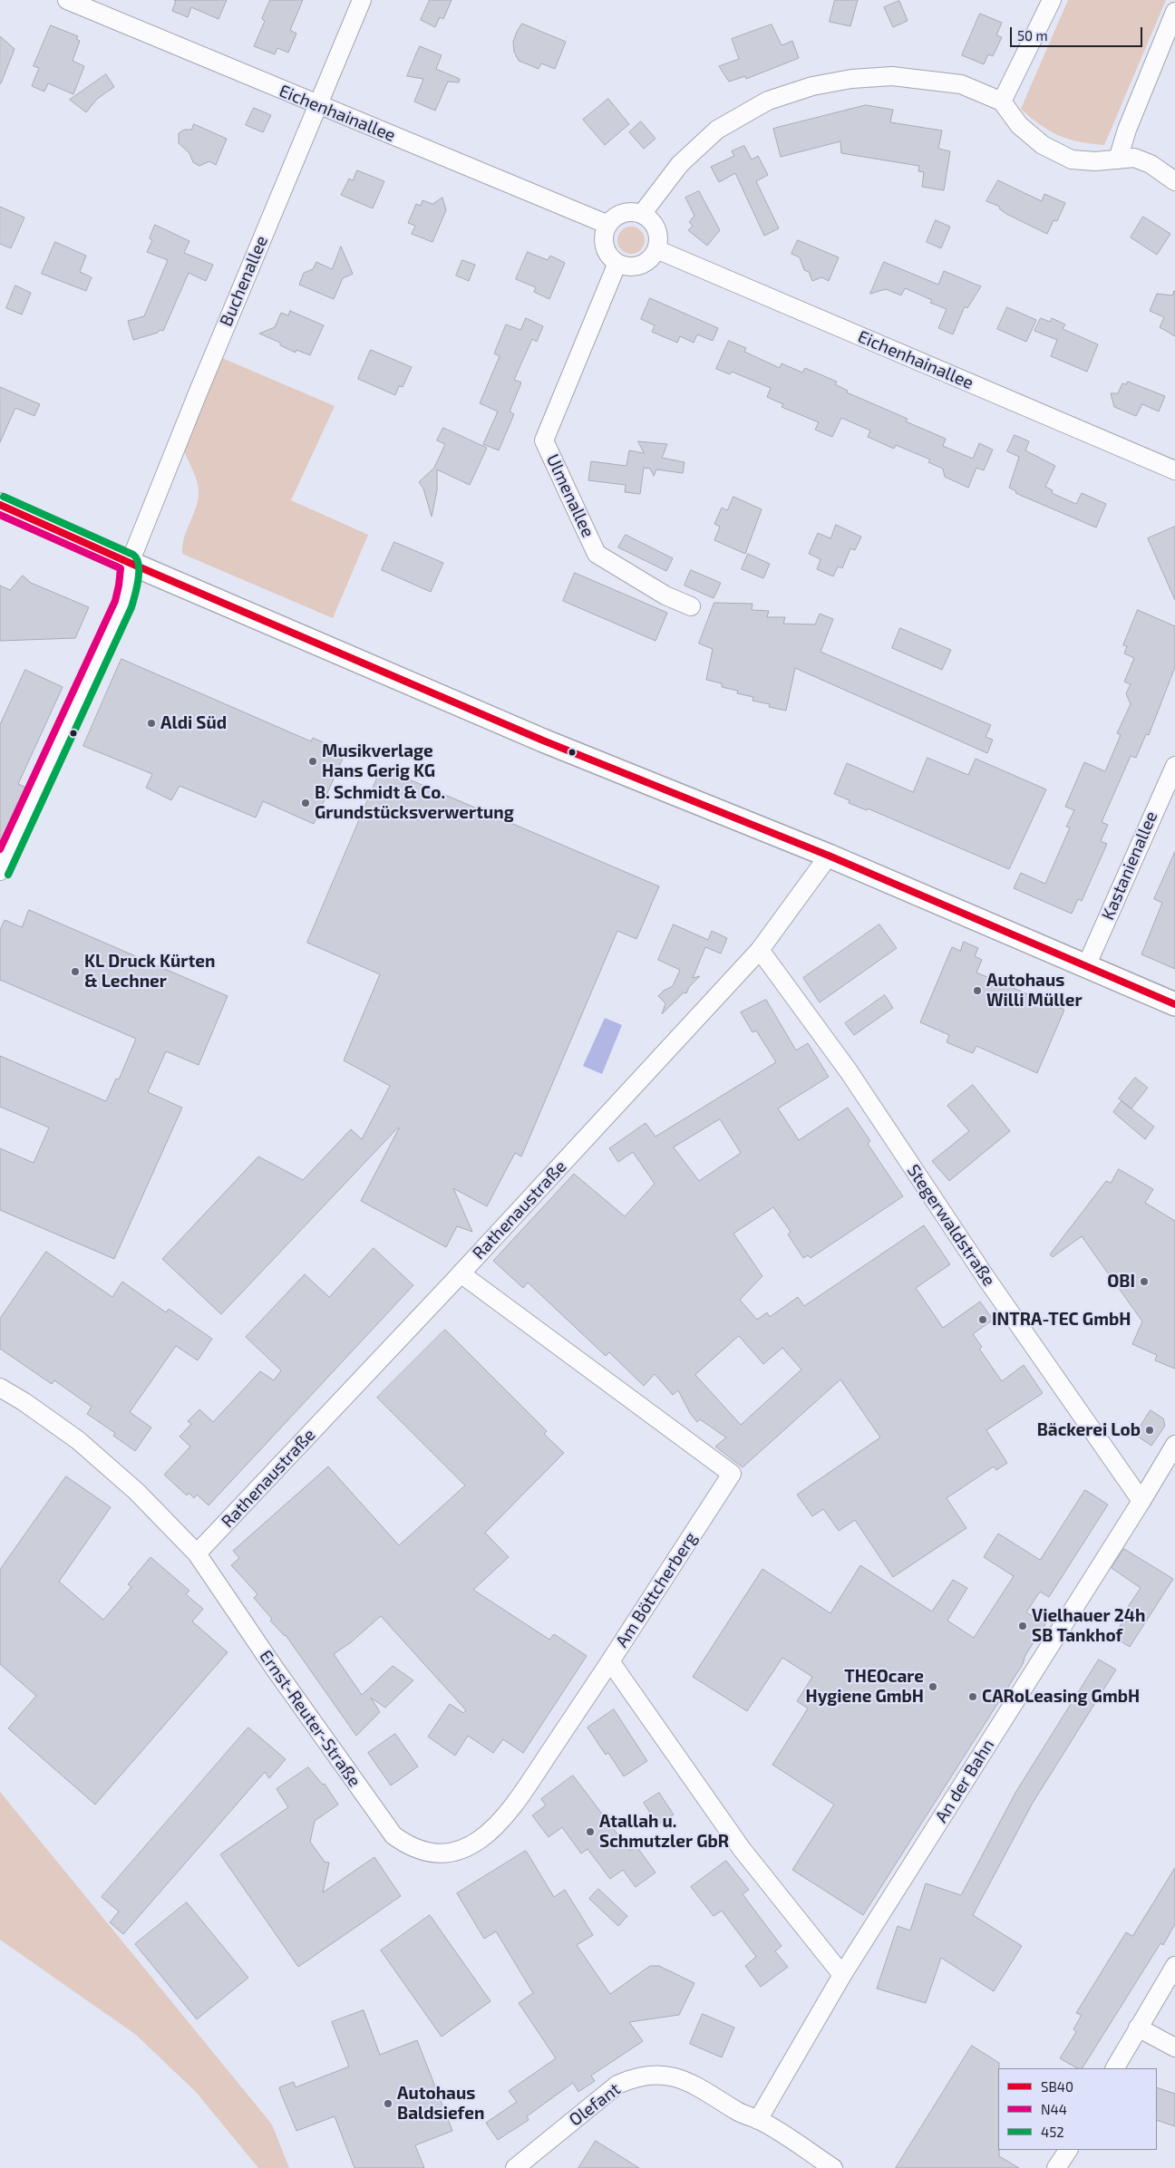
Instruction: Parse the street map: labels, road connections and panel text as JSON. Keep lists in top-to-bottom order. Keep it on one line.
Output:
{"streets":{"street":["Eichenhainallee","Buchenallee","Ulmenallee","Kastanienallee","Rathenaustraße","Stegerwaldstraße","Am Böttcherberg","Ernst-Reuter-Straße","An der Bahn","Olefant"]},"crossings":[["Eichenhainallee","Buchenallee"],["Eichenhainallee","Ulmenallee"],["Rathenaustraße","Stegerwaldstraße"],["Rathenaustraße","Am Böttcherberg"],["Rathenaustraße","Ernst-Reuter-Straße"],["Stegerwaldstraße","An der Bahn"],["Am Böttcherberg","Ernst-Reuter-Straße"],["Am Böttcherberg","An der Bahn"],["An der Bahn","Olefant"]],"places":["Aldi Süd","Musikverlage Hans Gerig KG","B. Schmidt & Co. Grundstücksverwertung","KL Druck Kürten & Lechner","Autohaus Willi Müller","OBI","INTRA-TEC GmbH","Bäckerei Lob","Vielhauer 24h SB Tankhof","THEOcare Hygiene GmbH","CARoLeasing GmbH","Atallah u. Schmutzler GbR","Autohaus Baldsiefen"],"lines":["transit line 452","transit line SB40","transit line N44"],"legend":["SB40","N44","452"],"scale_bar":"50 m"}
